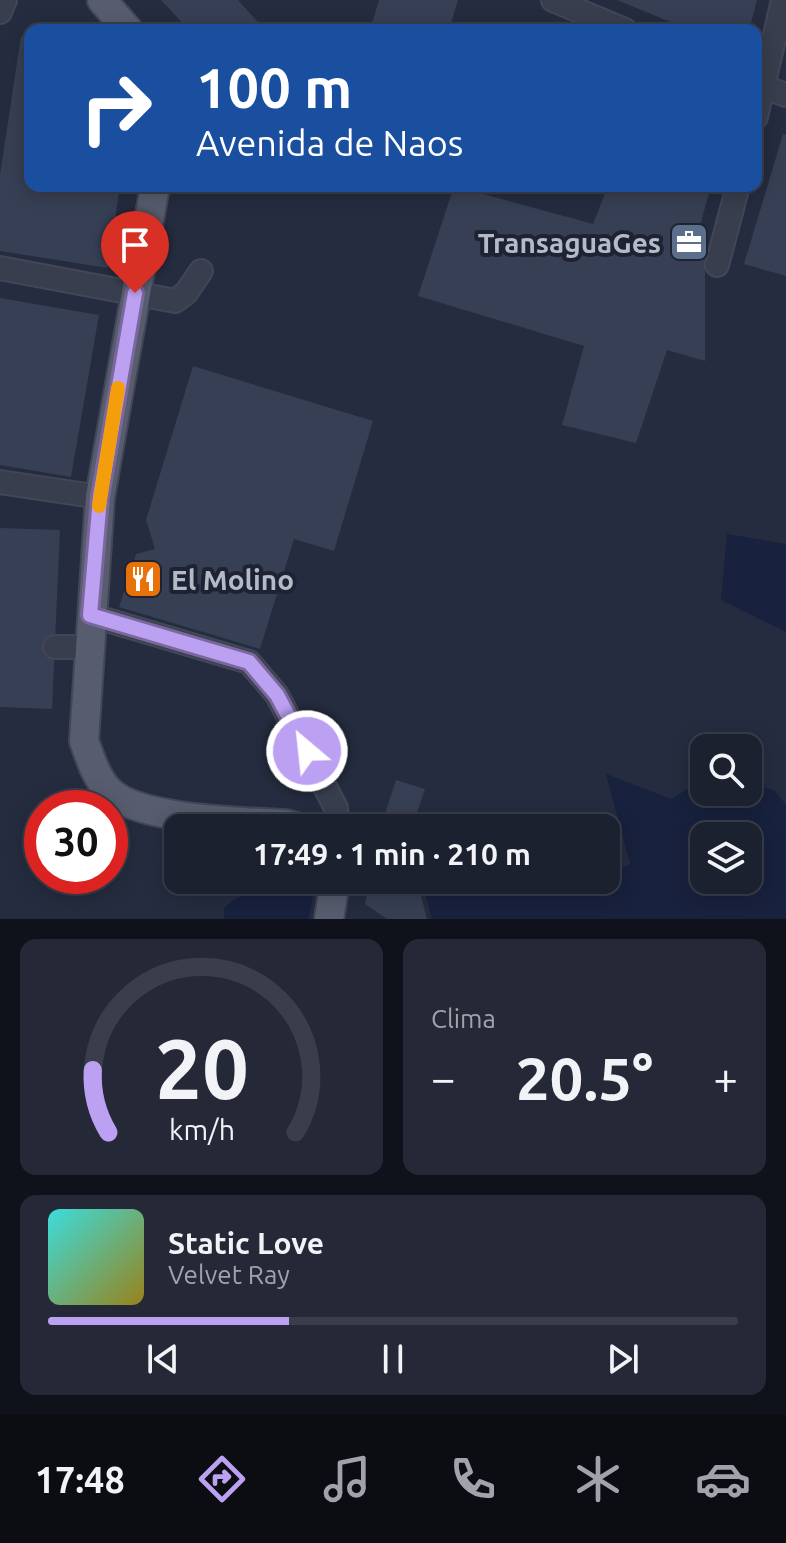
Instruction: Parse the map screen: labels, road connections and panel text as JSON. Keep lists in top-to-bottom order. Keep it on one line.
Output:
{"places":{"office":["TransaguaGes"],"restaurant":["El Molino"]},"page":{"turn":["100 m","Avenida de Naos"],"limit":"30","trip":"17:49 · 1 min · 210 m","tile":"Clima","heat":["−","20.5°","+"],"song":["Static Love","Velvet Ray"],"tabs":"17:48","gauge":["20","km/h"]}}
